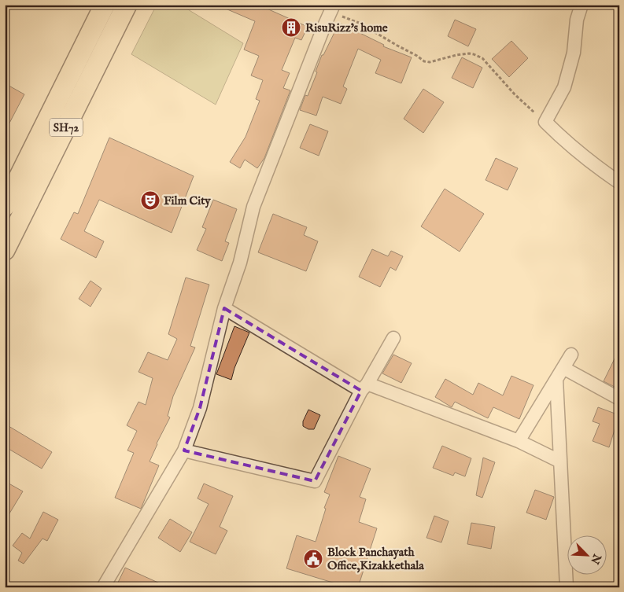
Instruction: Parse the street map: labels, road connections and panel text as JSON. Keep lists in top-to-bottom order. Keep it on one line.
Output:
{"streets":{"main road":["SH72"]},"places":{"building":["RisuRizz's home"],"theatre":["Film City"],"public building":["Block Panchayath Office,Kizakkethala"]},"north":"bottom right"}
